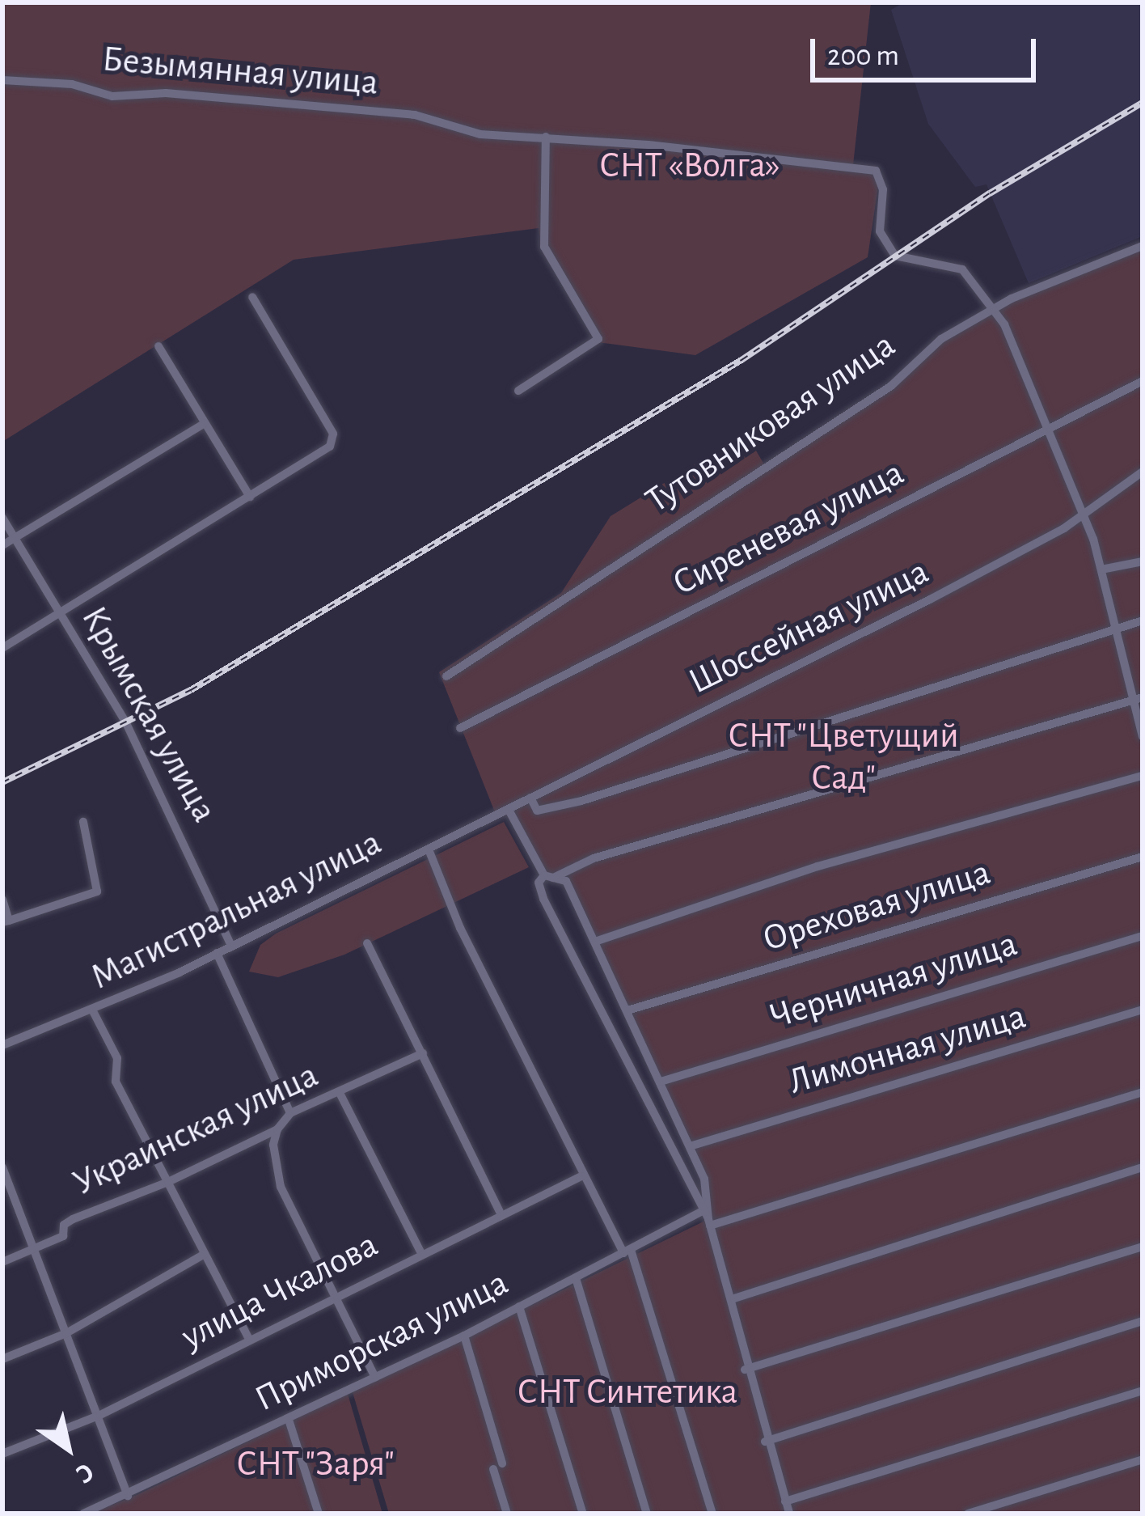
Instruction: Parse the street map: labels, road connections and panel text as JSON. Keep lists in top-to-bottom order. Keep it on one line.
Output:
{"streets":{"street":["Безымянная улица","Тутовниковая улица","Сиреневая улица","Шоссейная улица","Крымская улица","Ореховая улица","Магистральная улица","Черничная улица","Лимонная улица","Украинская улица","улица Чкалова","Приморская улица"]},"crossings":[["Безымянная улица","Тутовниковая улица"],["Шоссейная улица","Магистральная улица"],["Крымская улица","Магистральная улица"]],"parks":["СНТ «Волга»","СНТ \"Цветущий Сад\"","СНТ Синтетика","СНТ \"Заря\""],"scale_bar":"200 m","north":"bottom right"}
